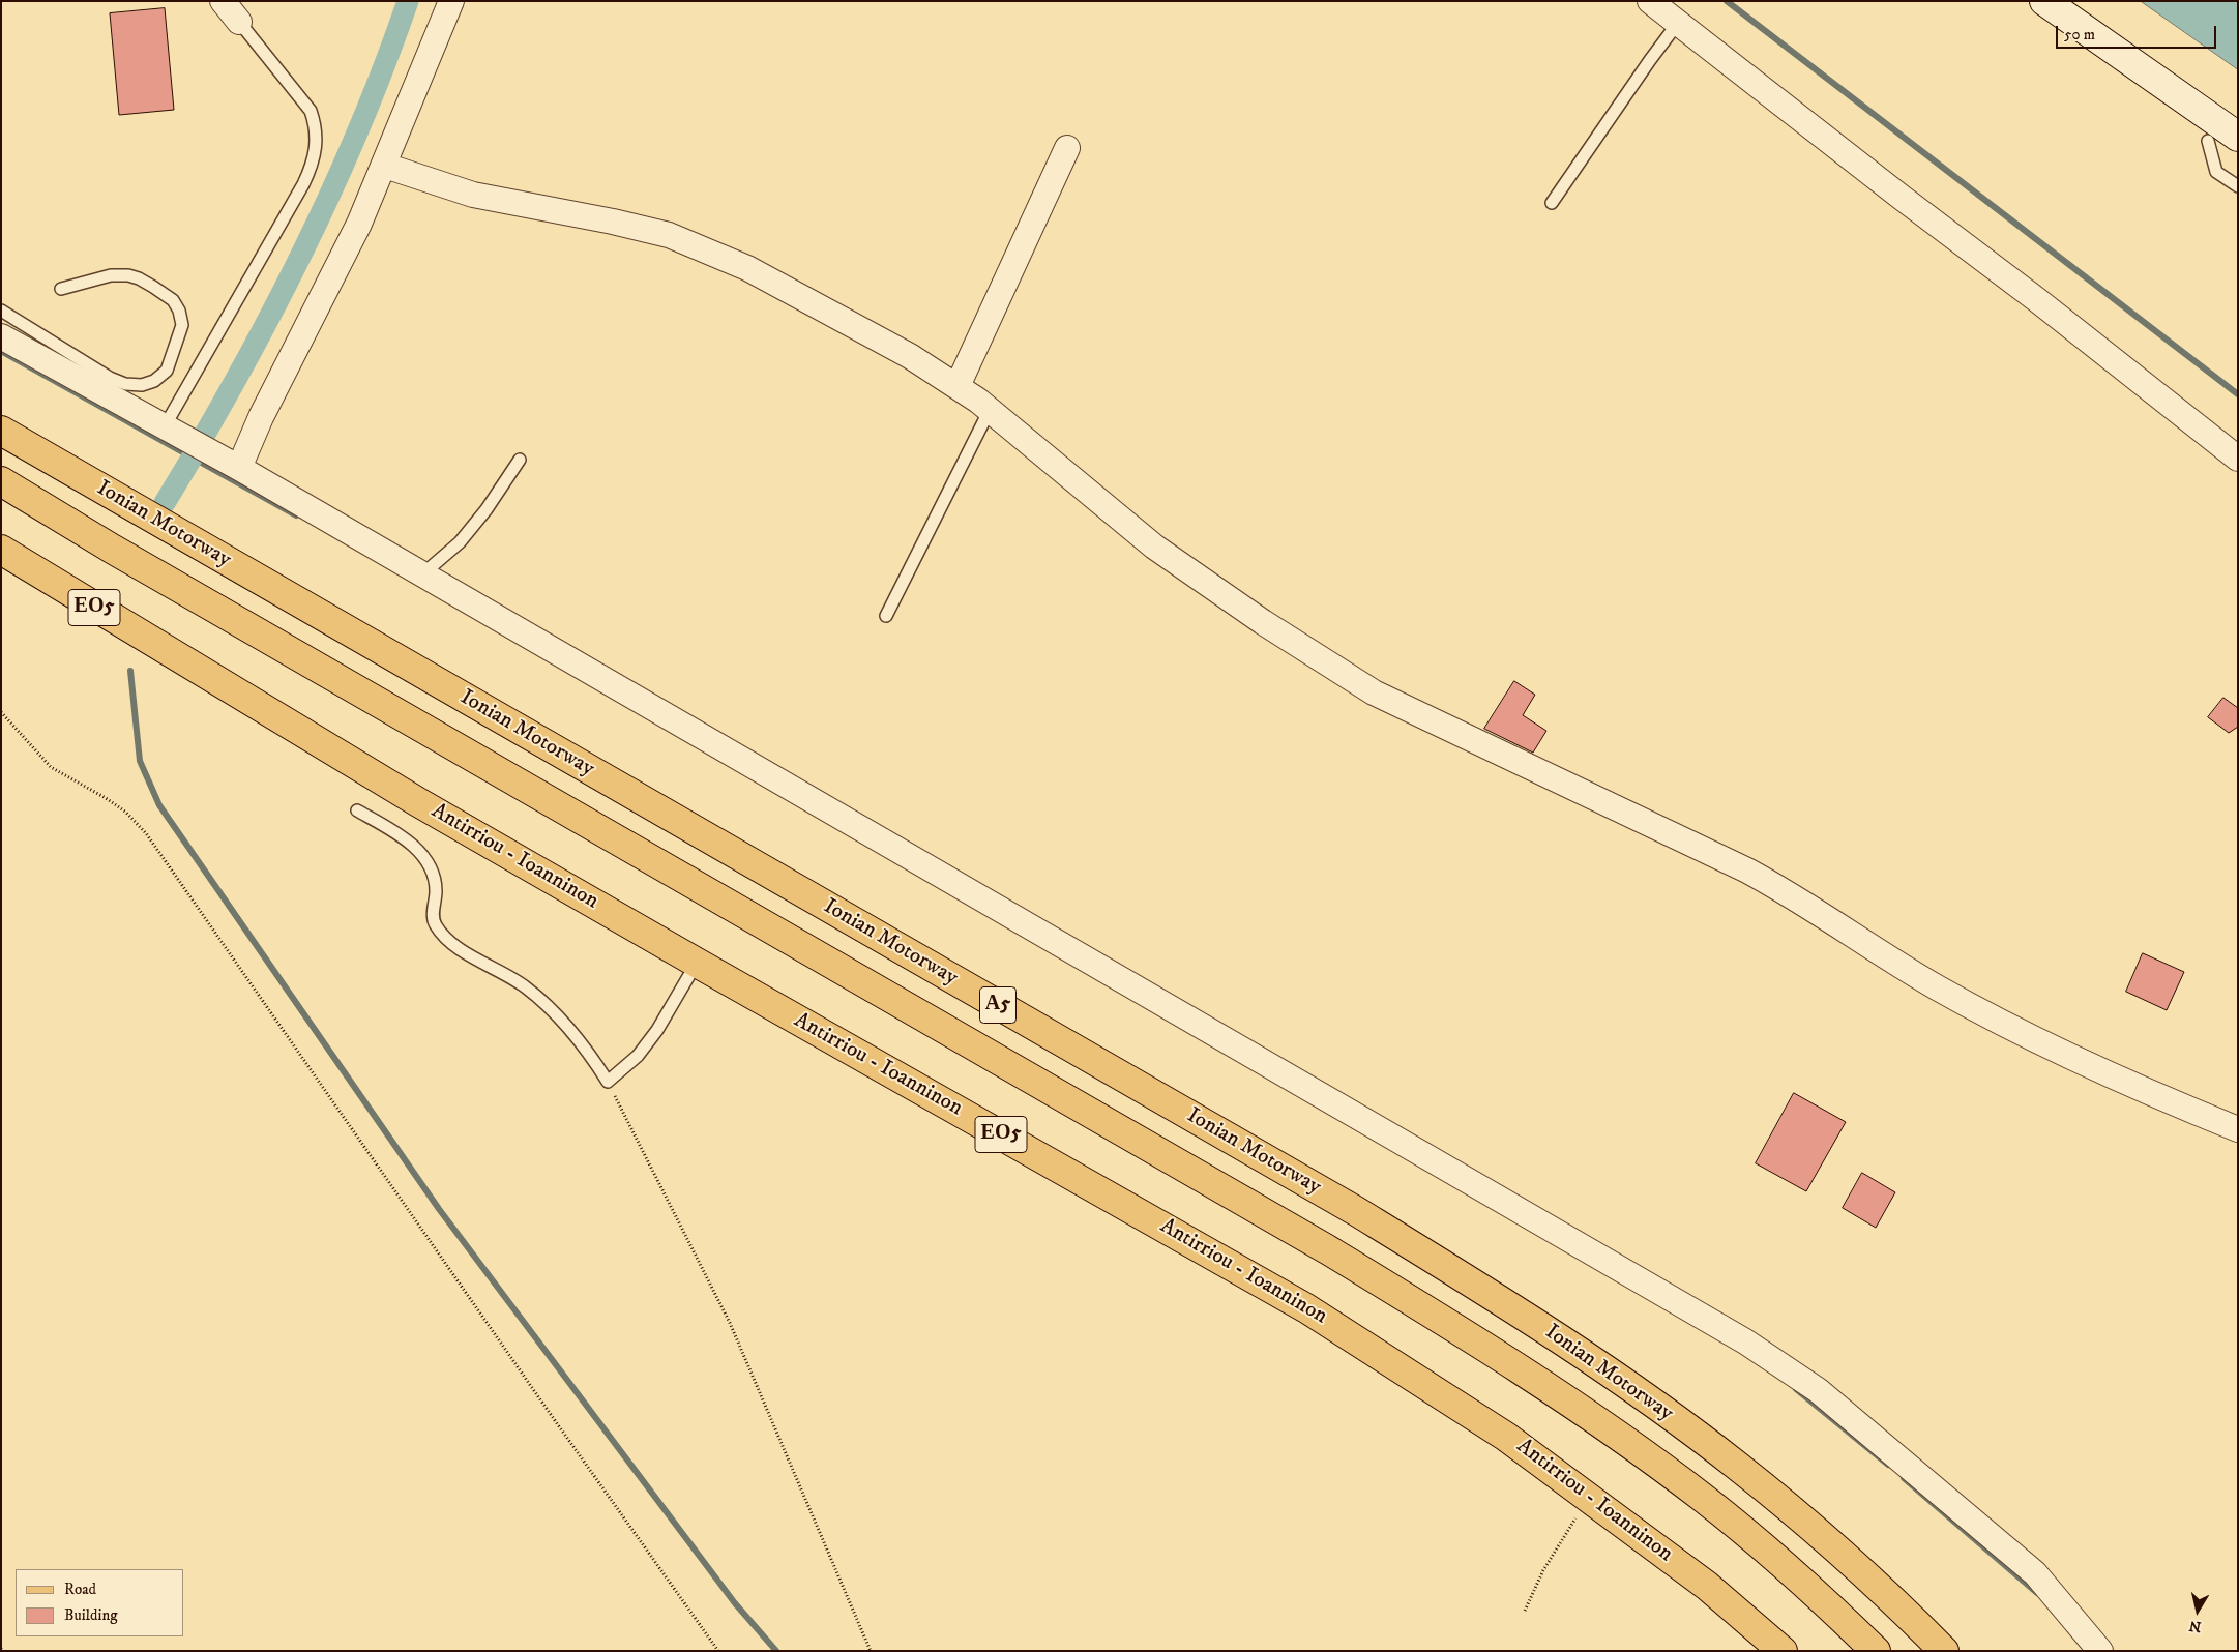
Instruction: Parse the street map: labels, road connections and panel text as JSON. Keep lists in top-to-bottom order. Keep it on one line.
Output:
{"streets":{"main road":["Ionian Motorway","ΕΟ5","Antirriou - Ioanninon","Α5"]},"legend":["Road","Building"],"scale_bar":"50 m","north":"bottom"}
